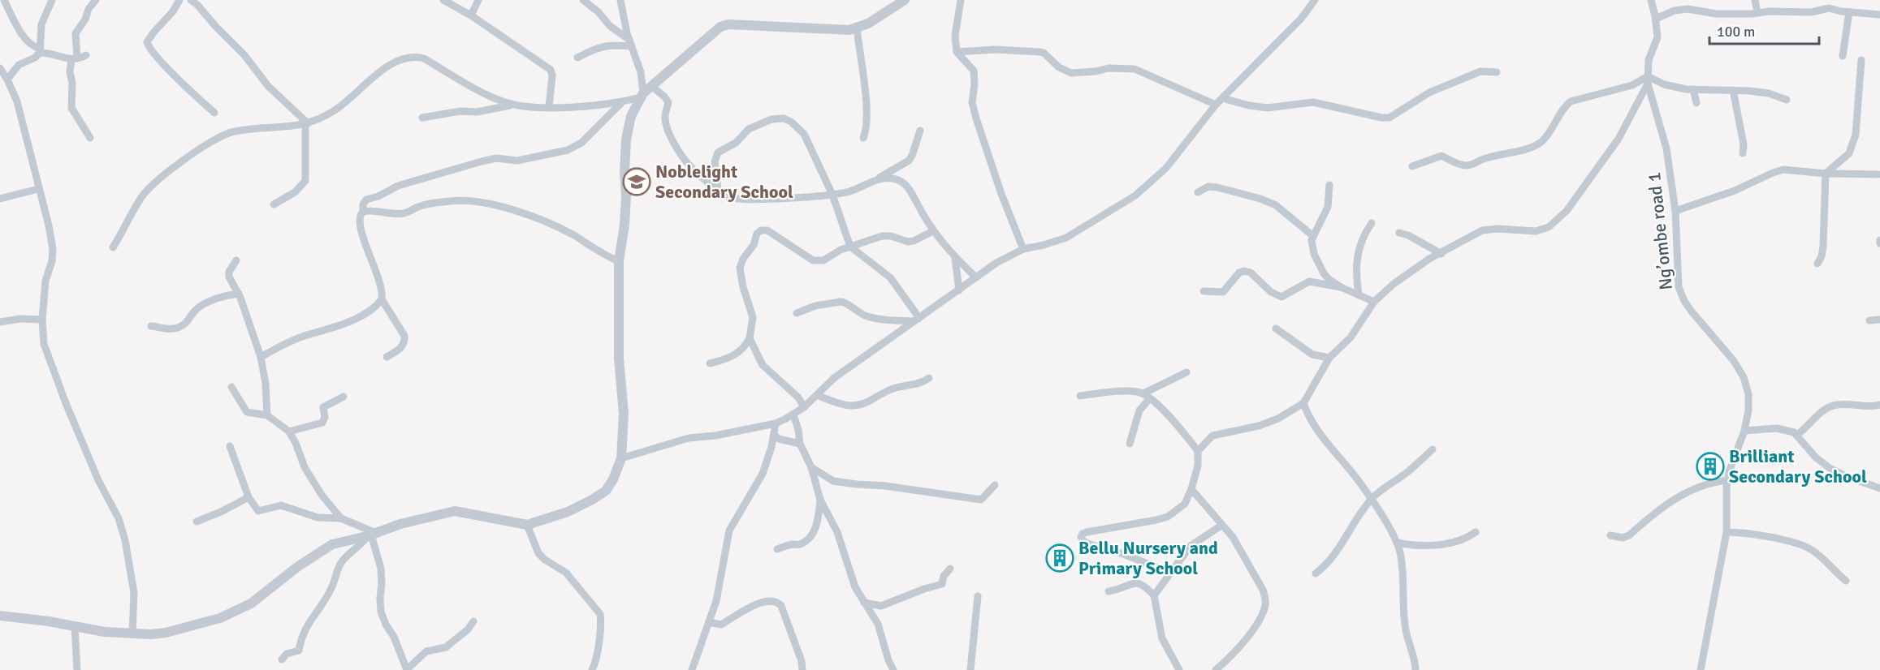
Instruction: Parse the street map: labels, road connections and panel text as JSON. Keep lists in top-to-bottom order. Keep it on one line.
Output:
{"streets":{"street":["Ng’ombe road 1"]},"places":{"school or university":["Noblelight Secondary School"],"building":["Brilliant Secondary School","Bellu Nursery and Primary School"]},"scale_bar":"100 m"}
